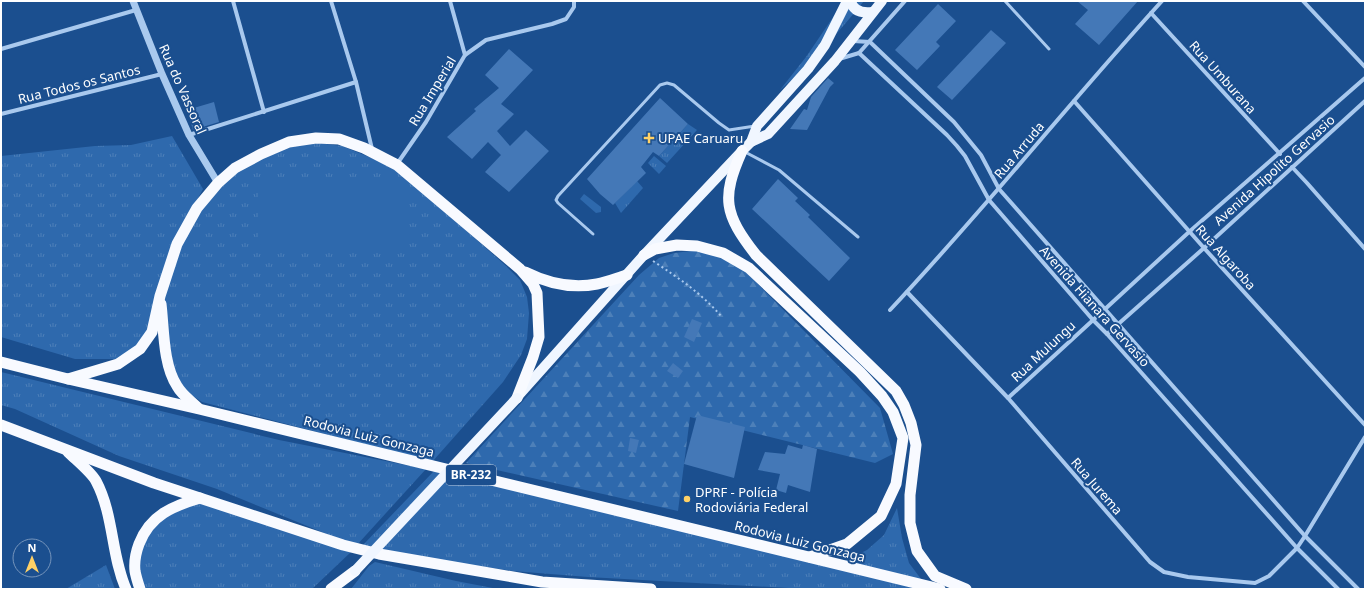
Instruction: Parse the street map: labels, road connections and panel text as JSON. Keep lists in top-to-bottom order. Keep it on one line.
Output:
{"streets":{"highway":["Rodovia Luiz Gonzaga","BR-232"],"street":["Rua Umburana","Rua Todos os Santos","Rua do Vassoral","Rua Imperial","Rua Arruda","Avenida Hipolito Gervasio","Rua Algaroba","Avenida Hianara Gervasio","Rua Mulungu","Rua Jurema"]},"crossings":[["Rua Umburana","Rua Arruda"],["Rua Umburana","Rua Mulungu"],["Rua Todos os Santos","Rua do Vassoral"],["Rua Arruda","Rua Algaroba"],["Rua Arruda","Avenida Hianara Gervasio"],["Rua Arruda","Rua Jurema"],["Avenida Hipolito Gervasio","Rua Algaroba"],["Avenida Hipolito Gervasio","Avenida Hianara Gervasio"],["Rua Algaroba","Rua Mulungu"],["Avenida Hianara Gervasio","Rua Mulungu"],["Avenida Hianara Gervasio","Rua Jurema"],["Rua Mulungu","Rua Jurema"]],"places":{"health":["UPAE Caruaru"],"other":["DPRF - Polícia Rodoviária Federal"]},"north":"top"}
